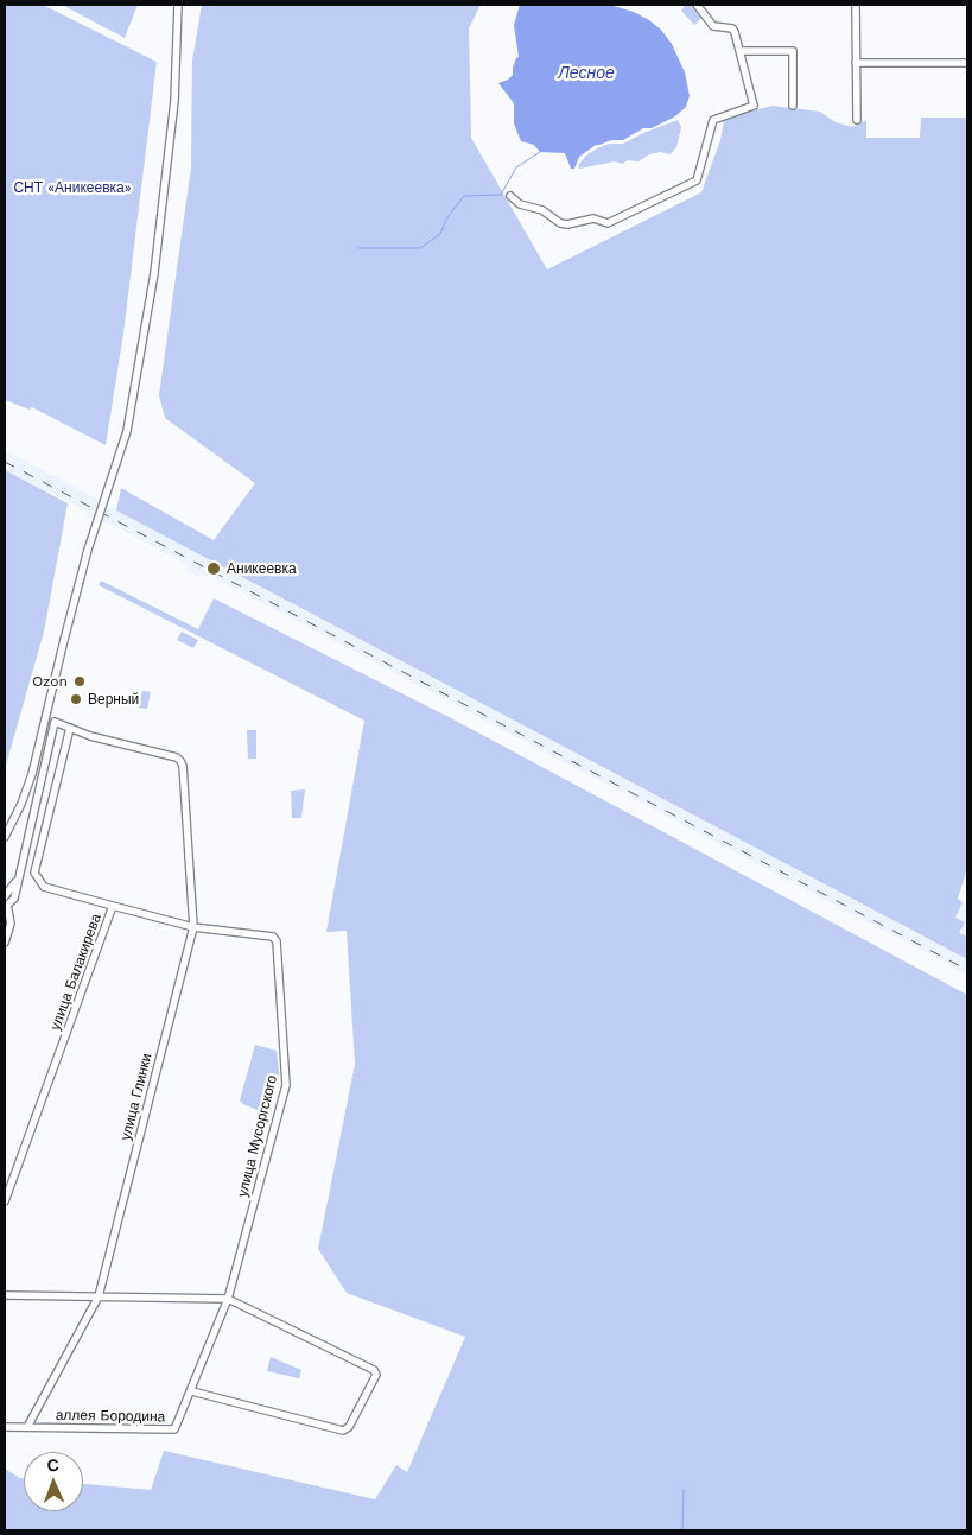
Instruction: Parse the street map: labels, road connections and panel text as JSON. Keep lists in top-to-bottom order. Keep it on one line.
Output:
{"streets":{"street":["улица Балакирева","улица Глинки","улица Мусоргского","аллея Бородина"]},"crossings":[["улица Балакирева","улица Глинки"],["улица Глинки","улица Мусоргского"],["улица Глинки","аллея Бородина"],["улица Мусоргского","аллея Бородина"]],"water":["Лесное"],"parks":["СНТ «Аникеевка»"],"places":["Аникеевка","Ozon","Верный"],"north":"top"}
